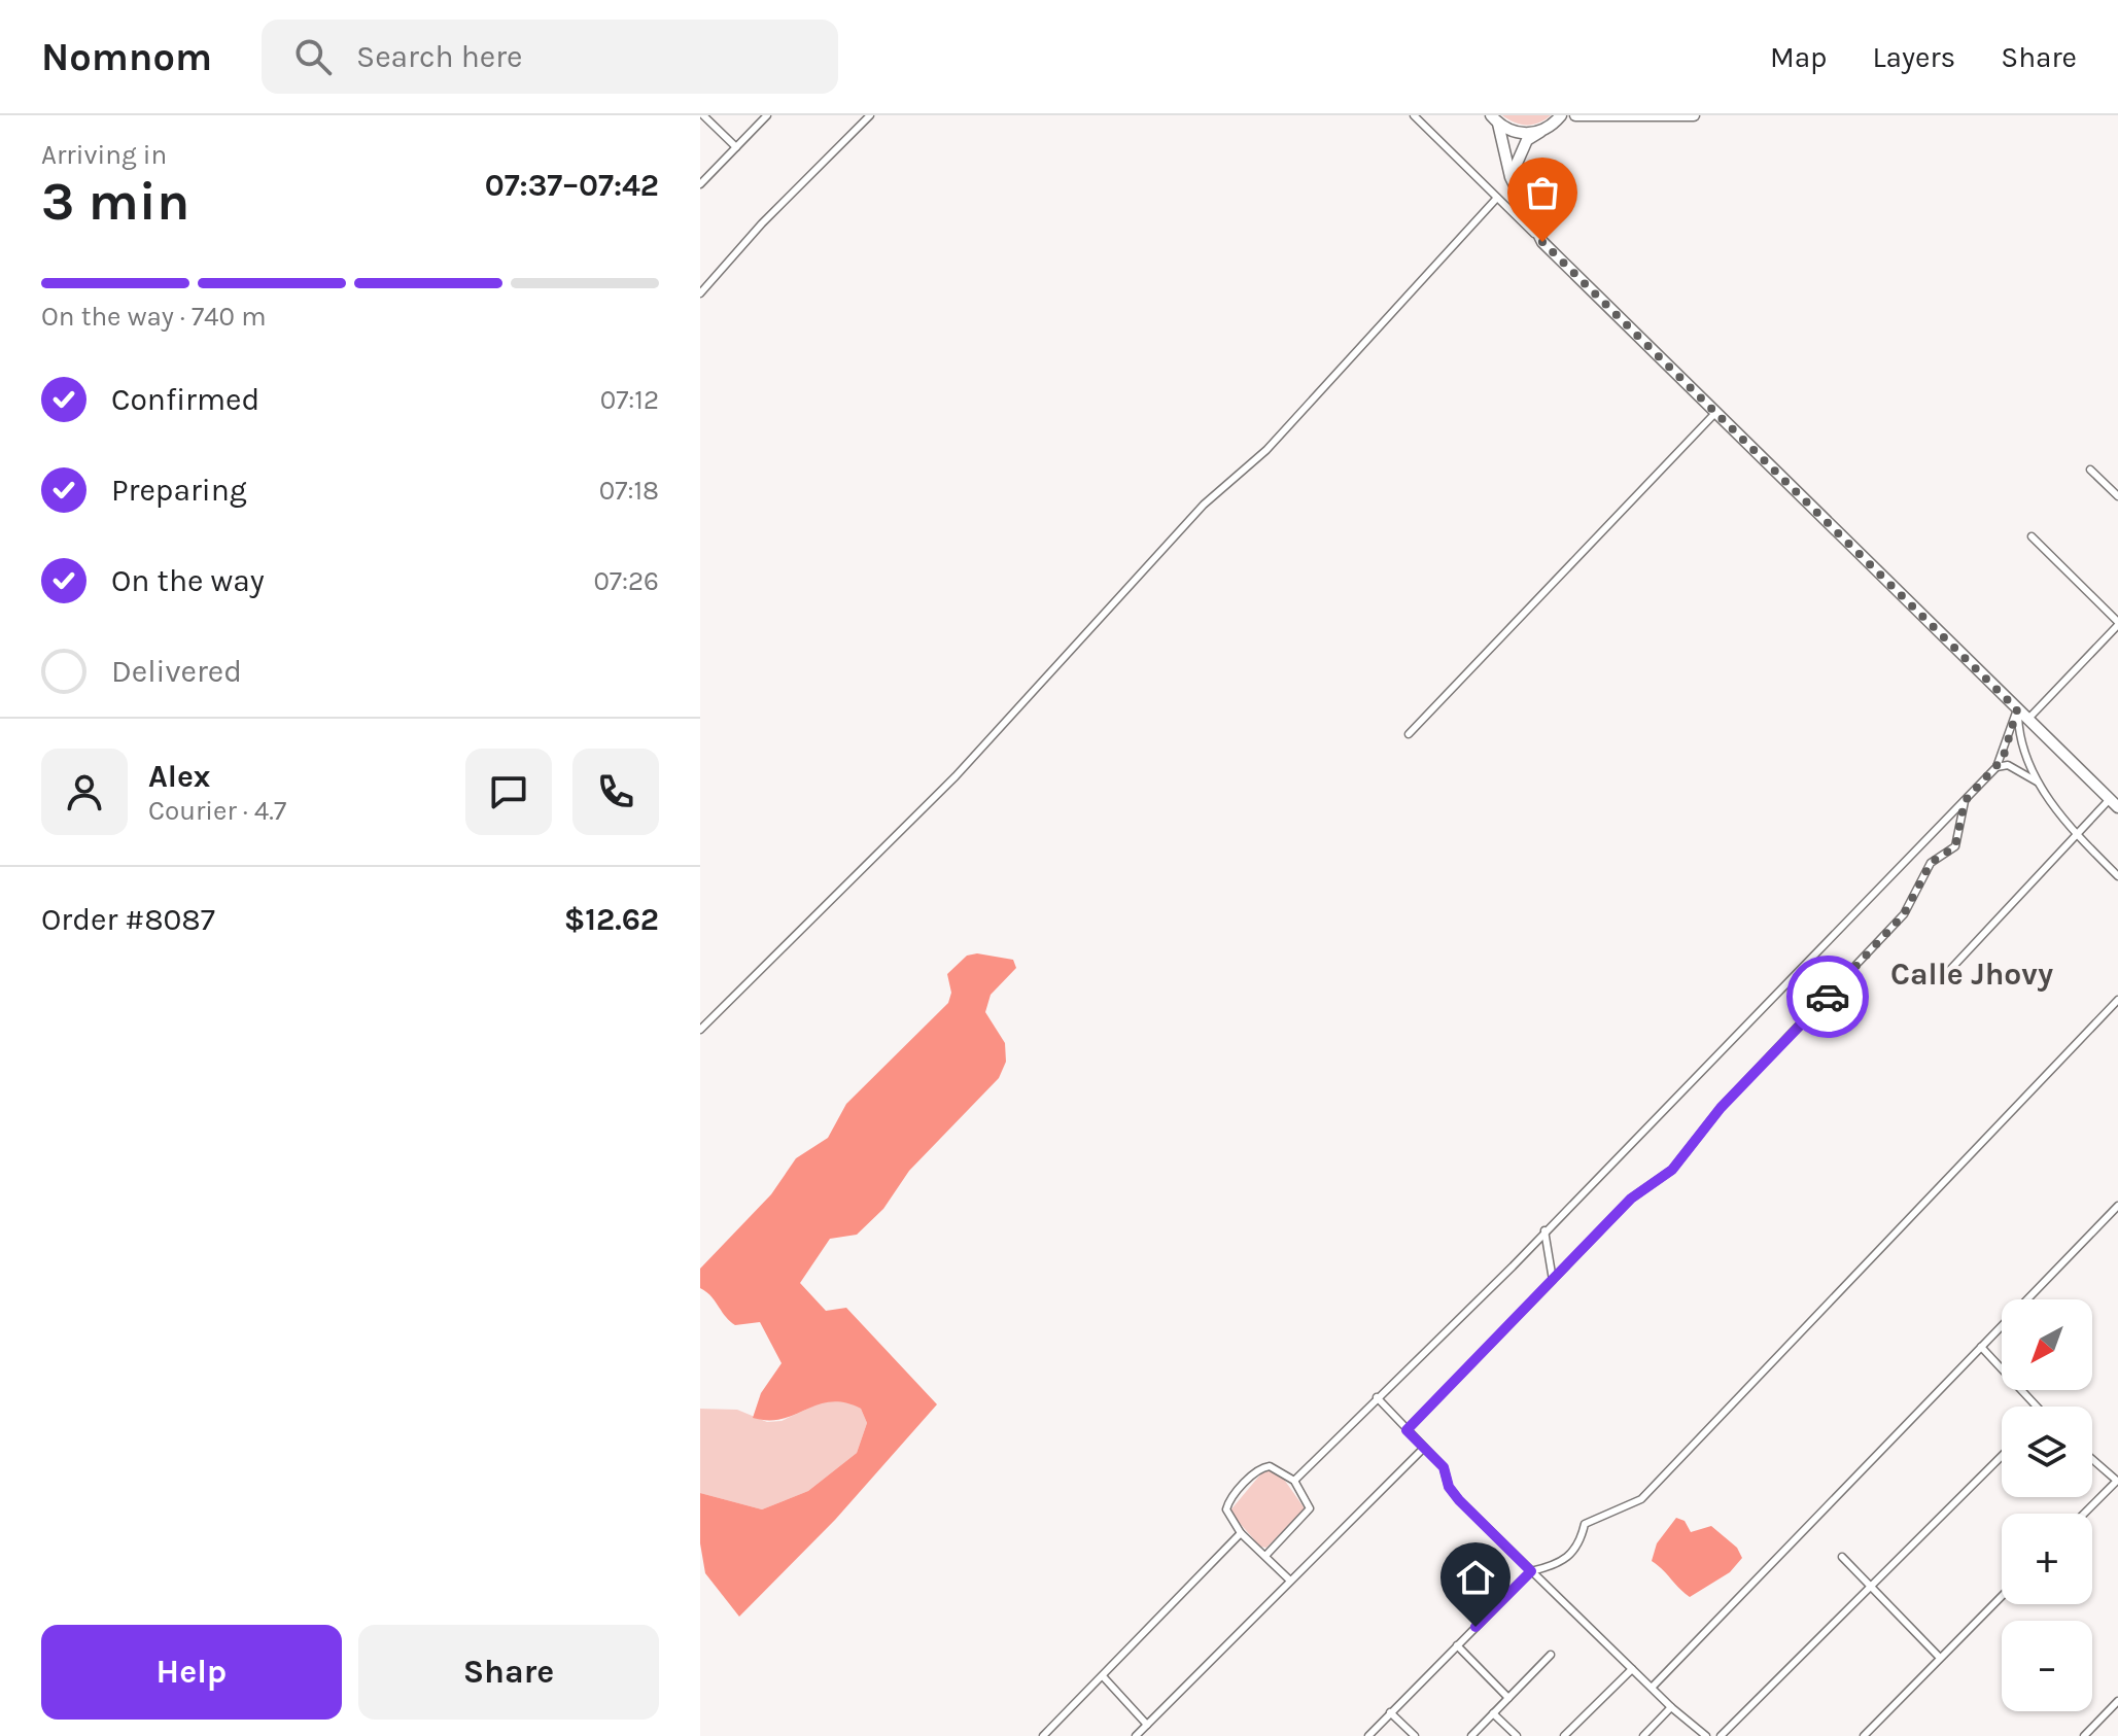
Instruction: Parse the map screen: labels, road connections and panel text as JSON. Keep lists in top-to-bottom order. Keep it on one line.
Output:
{"districts":["Calle Jhovy"],"north":"bottom left","page":{"header":"Nomnom","search":"Search here","nav":["Map","Layers","Share"],"heading":["3 min","Arriving in","07:37–07:42"],"panel":["Alex","Courier · 4.7","Order #8087","$12.62"],"bar":"On the way · 740 m","list":[["Confirmed","07:12"],["Preparing","07:18"],["On the way","07:26"],"Delivered"],"map_buttons":["+","−"],"buttons":["Help","Share"]}}
